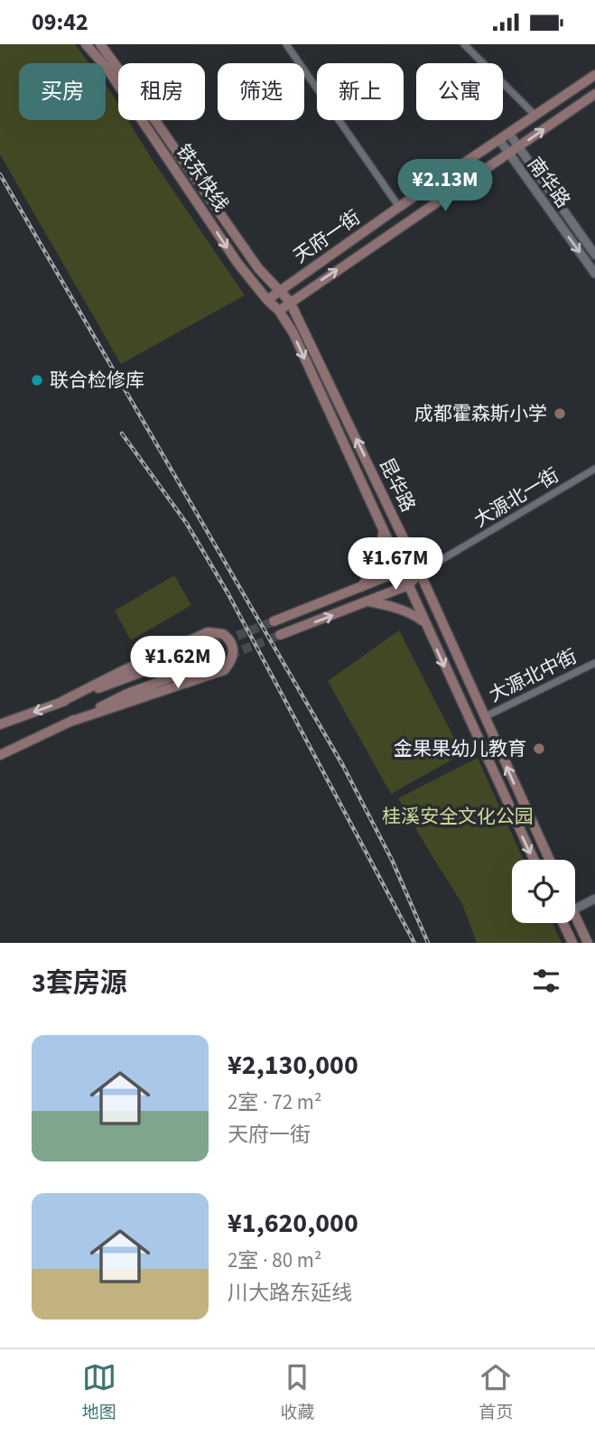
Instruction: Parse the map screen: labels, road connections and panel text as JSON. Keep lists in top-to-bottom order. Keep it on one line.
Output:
{"streets":{"main road":["铁东快线","天府一街","昆华路"],"street":["南华路","大源北一街","大源北中街"]},"crossings":[["铁东快线","天府一街"],["铁东快线","昆华路"],["南华路","天府一街"],["天府一街","昆华路"],["昆华路","大源北一街"],["昆华路","大源北中街"]],"parks":["桂溪安全文化公园"],"places":["联合检修库","成都霍森斯小学","金果果幼儿教育"],"page":{"status":"09:42","chip":["买房","租房","筛选","新上","公寓"],"price":["¥2.13M","¥1.67M","¥1.62M"],"heading":"3套房源","list":[{"name":"¥2,130,000","note":"2室 · 72 m² · 天府一街"},{"name":"¥1,620,000","note":"2室 · 80 m² · 川大路东延线"}],"tabs":["地图","收藏","首页"]}}
